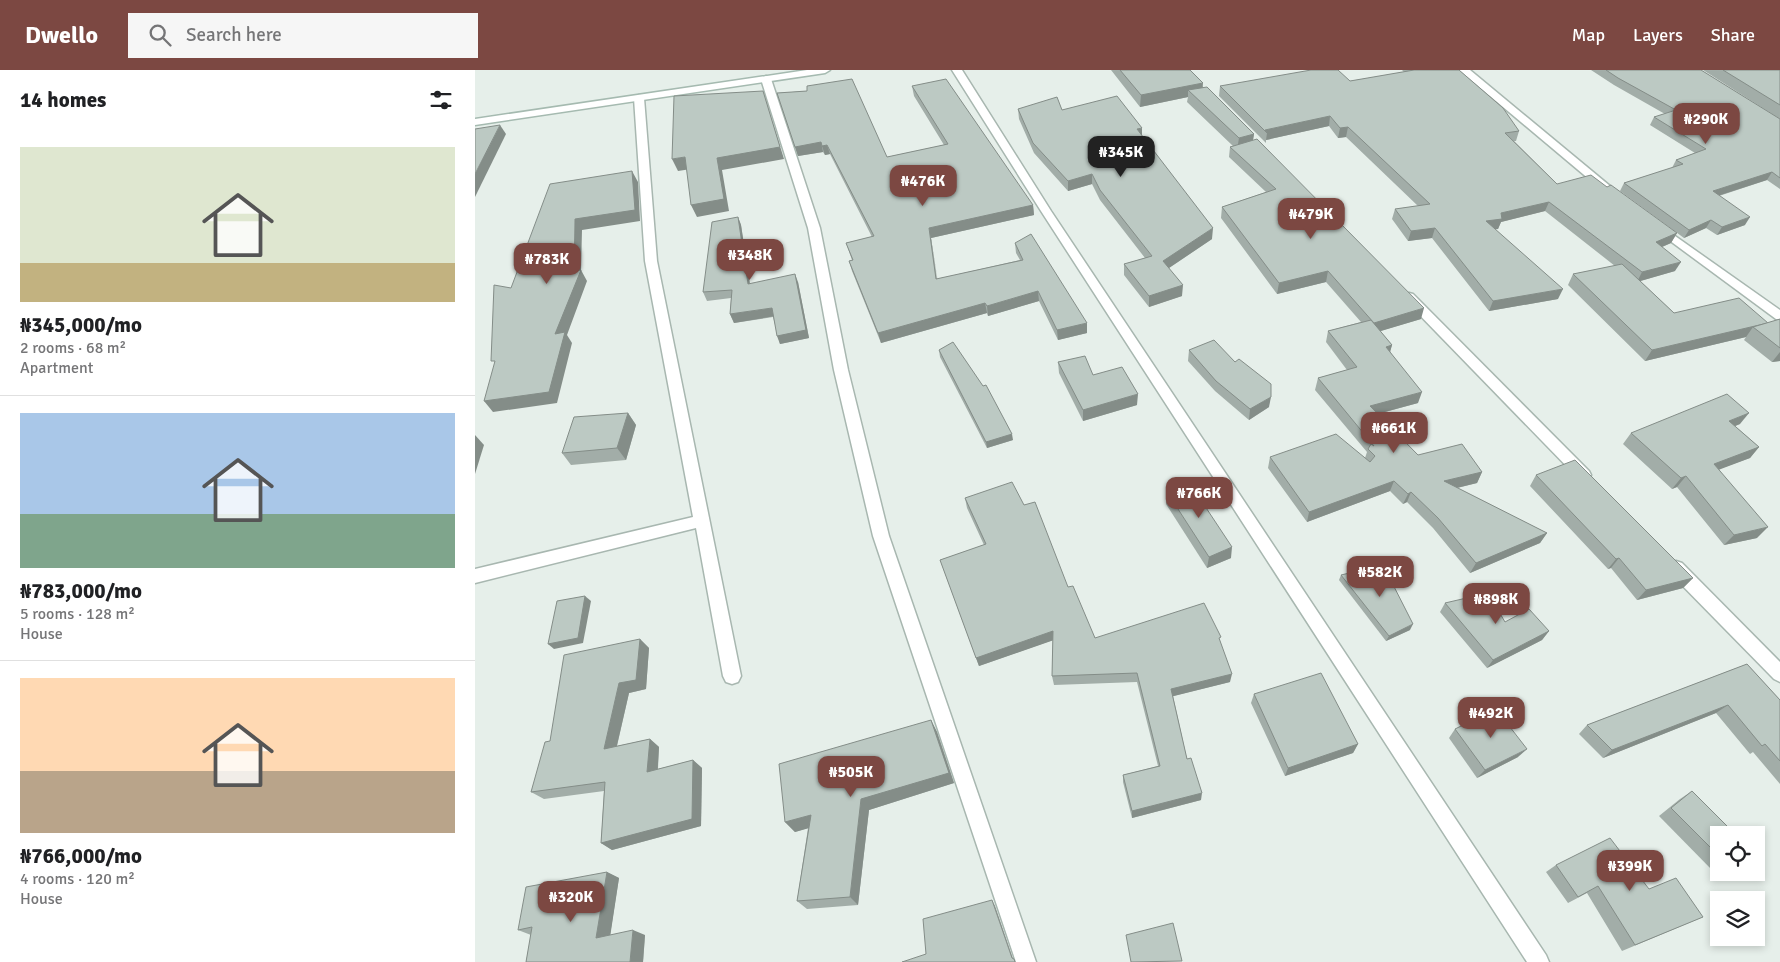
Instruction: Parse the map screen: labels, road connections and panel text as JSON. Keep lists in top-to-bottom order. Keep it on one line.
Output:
{"page":{"header":"Dwello","search":"Search here","nav":["Map","Layers","Share"],"heading":"14 homes","price":["₦290K","₦345K","₦476K","₦479K","₦348K","₦783K","₦661K","₦766K","₦582K","₦898K","₦492K","₦505K","₦399K","₦320K"],"list":[{"name":"₦345,000/mo","note":"2 rooms · 68 m² · Apartment"},{"name":"₦783,000/mo","note":"5 rooms · 128 m² · House"},{"name":"₦766,000/mo","note":"4 rooms · 120 m² · House"}]}}
